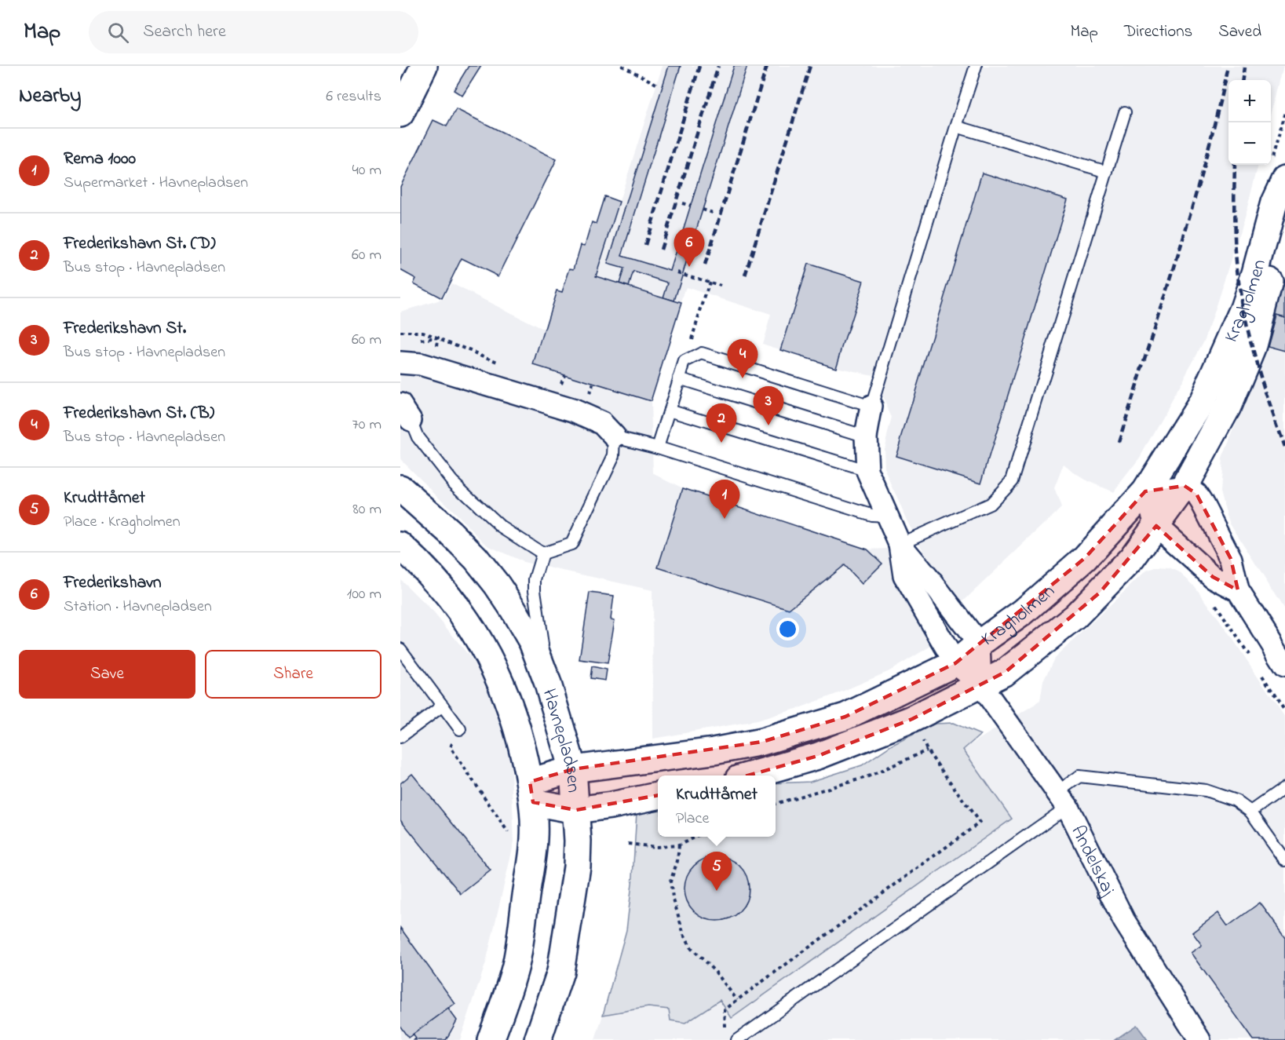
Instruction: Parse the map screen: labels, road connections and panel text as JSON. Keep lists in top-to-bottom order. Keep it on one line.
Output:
{"streets":{"street":["Kragholmen","Havnepladsen","Andelskaj"]},"crossings":[["Kragholmen","Havnepladsen"],["Kragholmen","Andelskaj"]],"page":{"header":"Map","search":"Search here","nav":["Map","Directions","Saved"],"heading":["Nearby","6 results"],"map_buttons":["+","−"],"list":[{"mark":"1","name":"Rema 1000","note":"Supermarket · Havnepladsen","value":"40 m"},{"mark":"2","name":"Frederikshavn St. (D)","note":"Bus stop · Havnepladsen","value":"60 m"},{"mark":"3","name":"Frederikshavn St.","note":"Bus stop · Havnepladsen","value":"60 m"},{"mark":"4","name":"Frederikshavn St. (B)","note":"Bus stop · Havnepladsen","value":"70 m"},{"mark":"5","name":"Krudttårnet","note":"Place · Kragholmen","value":"80 m"},{"mark":"6","name":"Frederikshavn","note":"Station · Havnepladsen","value":"100 m"}],"pins":["6","4","3","2","1","5"],"buttons":["Save","Share"],"popup":["Krudttårnet","Place"]}}
